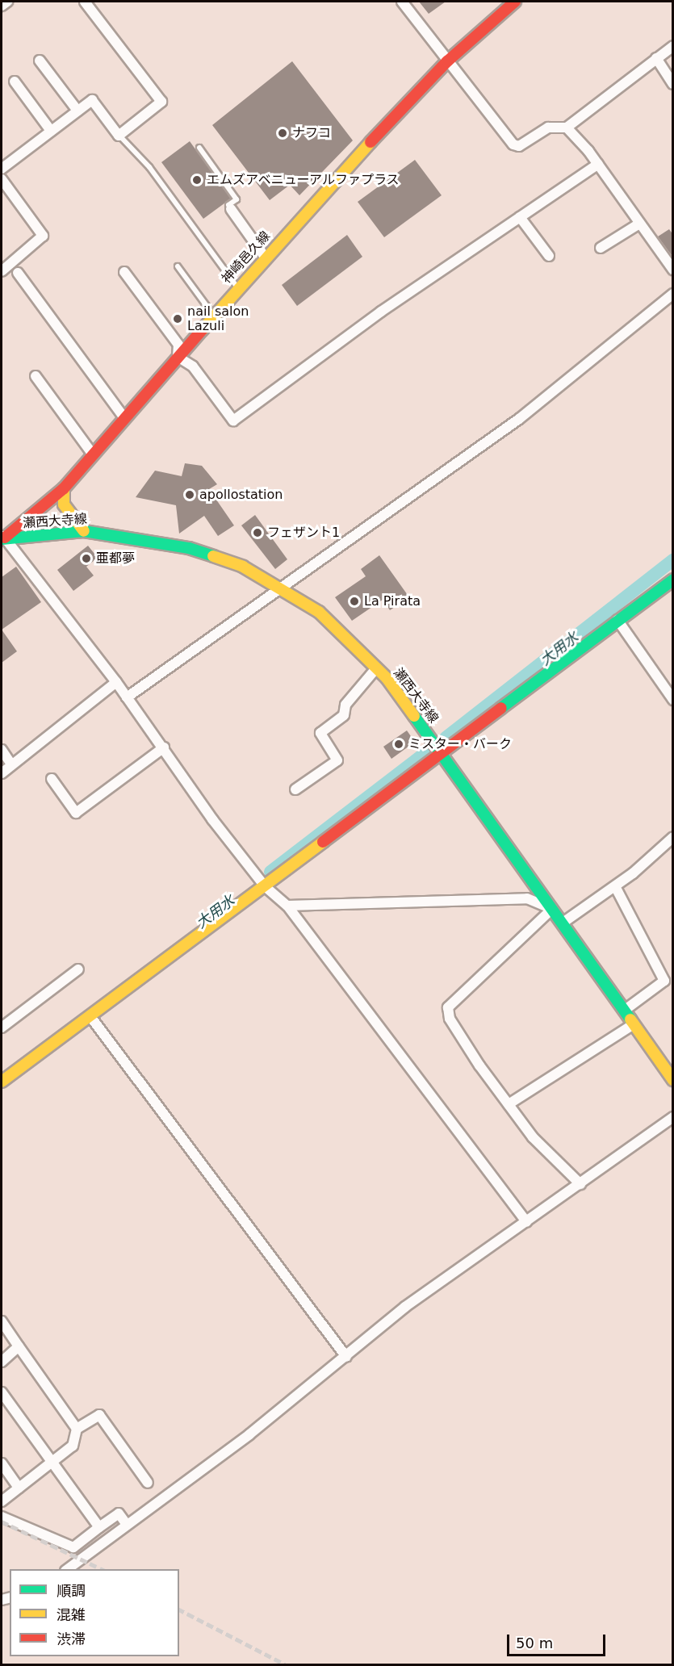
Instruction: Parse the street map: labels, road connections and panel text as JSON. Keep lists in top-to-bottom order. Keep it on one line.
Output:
{"streets":{"main road":["神崎邑久線","瀬西大寺線"]},"crossings":[["神崎邑久線","瀬西大寺線"]],"water":["大用水"],"places":["ナフコ","エムズアベニューアルファプラス","nail salon Lazuli","apollostation","フェザント1","亜都夢","La Pirata","ミスター・バーク"],"legend":["順調","混雑","渋滞"],"scale_bar":"50 m"}
